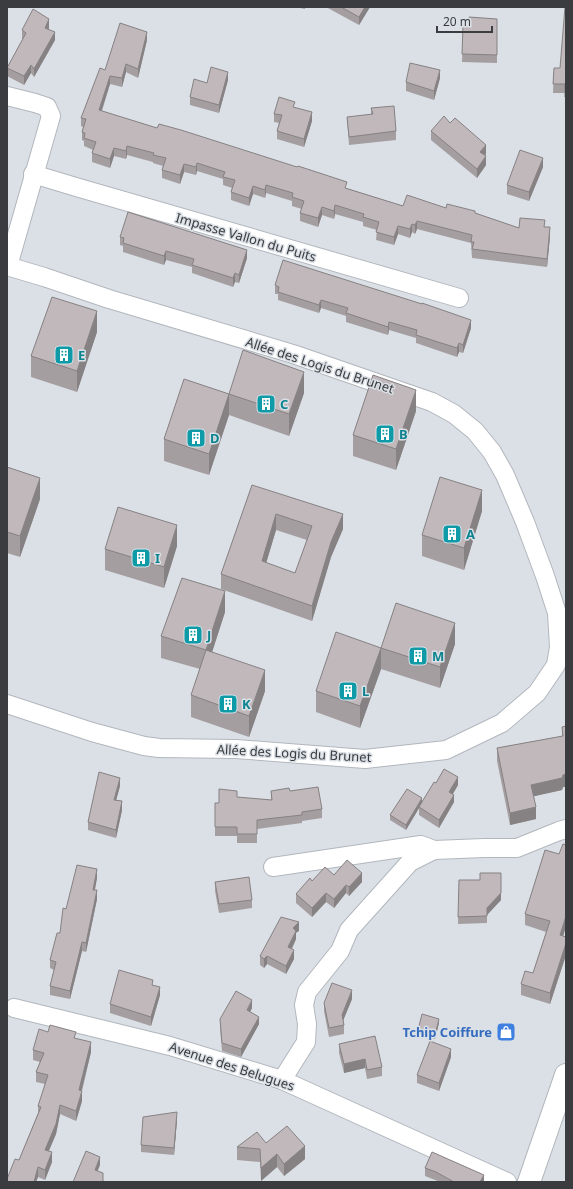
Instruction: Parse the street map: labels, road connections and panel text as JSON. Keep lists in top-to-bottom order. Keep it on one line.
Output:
{"streets":{"street":["Impasse Vallon du Puits","Allée des Logis du Brunet","Avenue des Belugues"]},"places":{"building":["E","C","B","D","A","I","J","M","L","K"],"shop":["Tchip Coiffure"]},"scale_bar":"20 m"}
